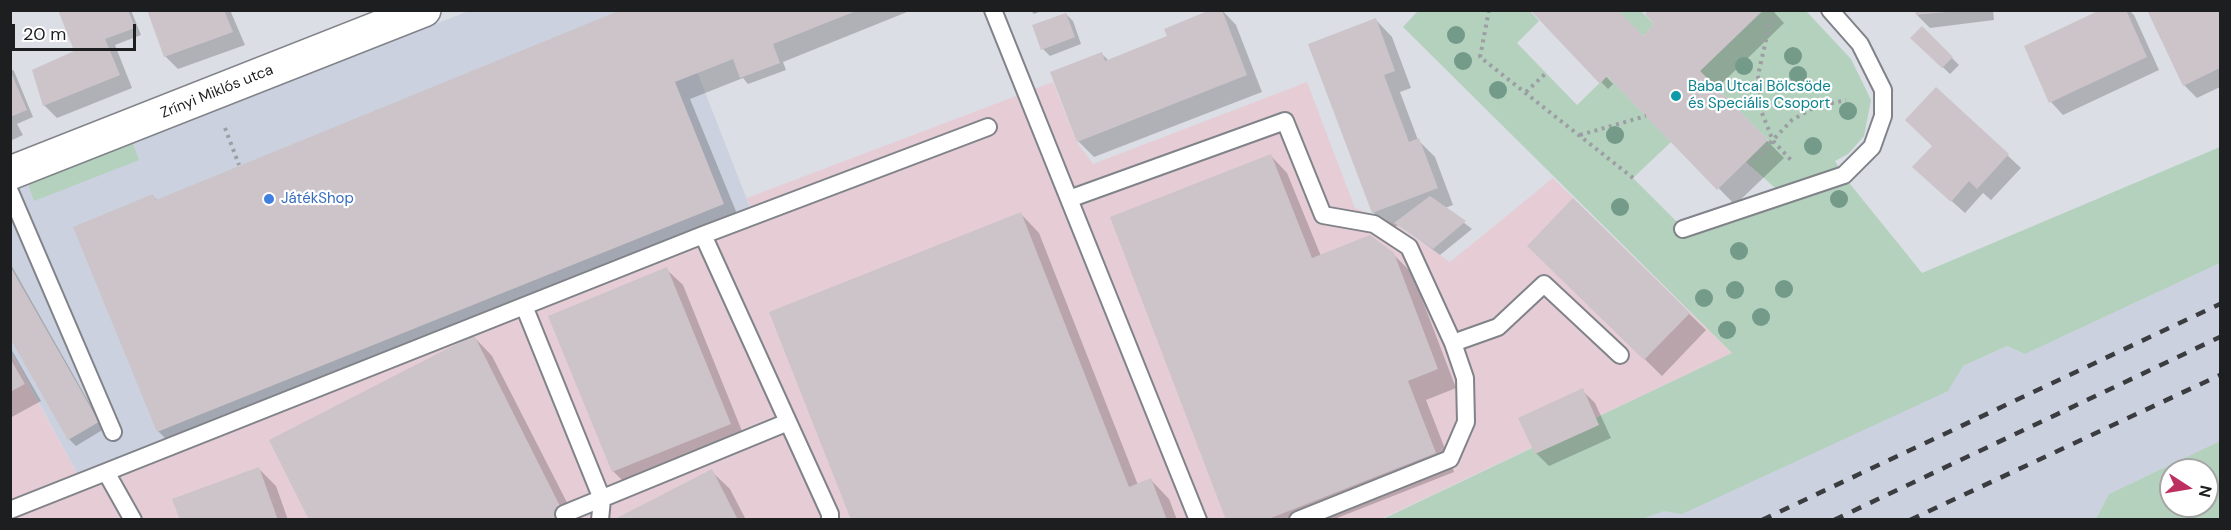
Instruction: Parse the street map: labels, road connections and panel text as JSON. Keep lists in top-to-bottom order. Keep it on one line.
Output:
{"streets":{"street":["Zrínyi Miklós utca"]},"places":["Baba Utcai Bölcsöde és Speciális Csoport","JátékShop"],"scale_bar":"20 m","north":"right"}
